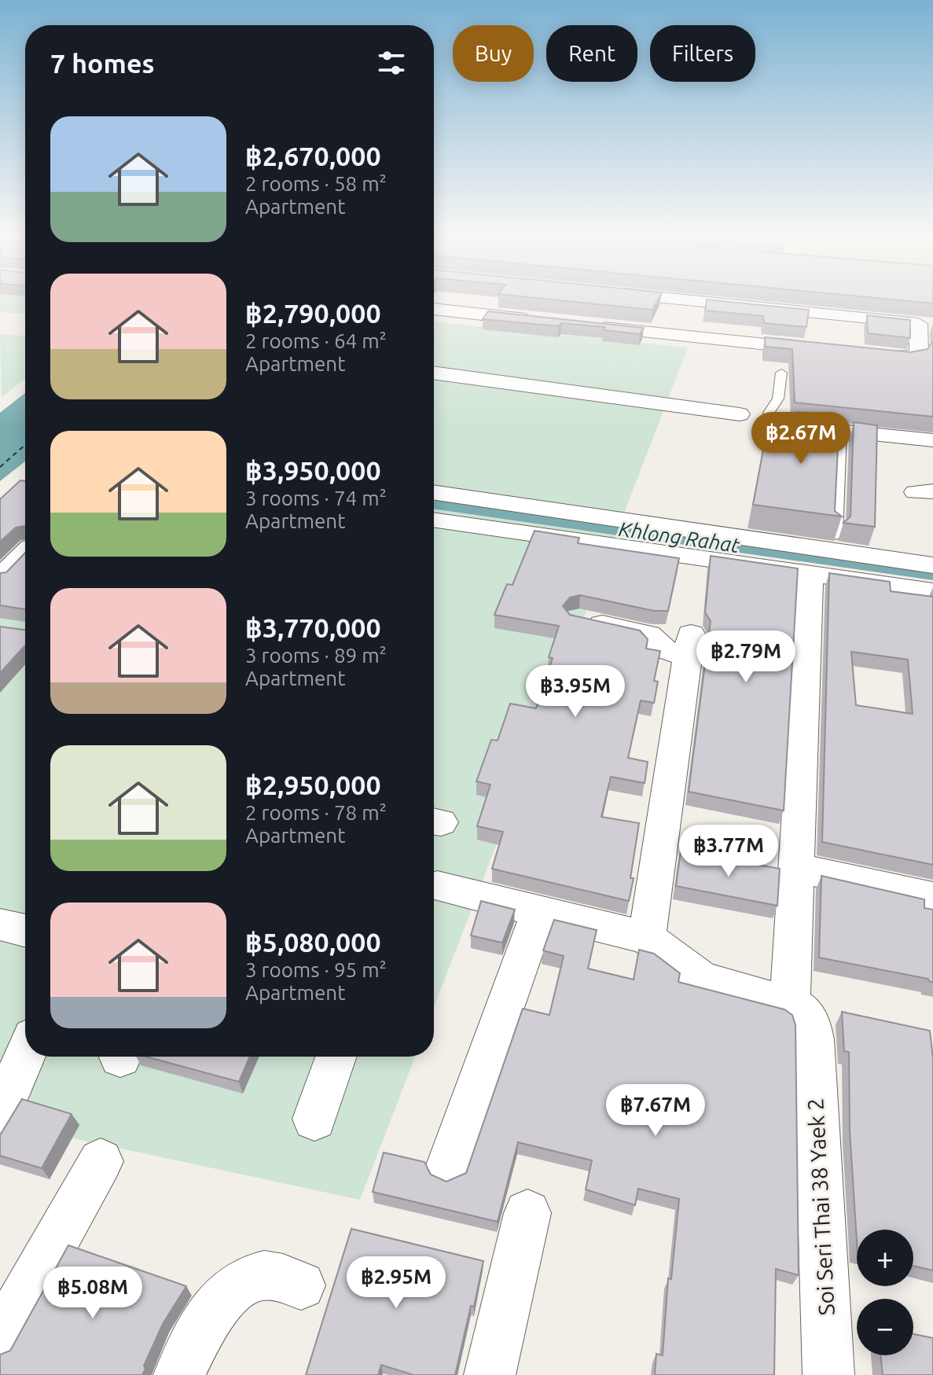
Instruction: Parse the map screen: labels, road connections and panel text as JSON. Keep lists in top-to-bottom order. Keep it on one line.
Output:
{"streets":{"street":["Soi Seri Thai 38 Yaek 2"]},"water":["Khlong Rahat"],"page":{"chip":["Buy","Rent","Filters"],"heading":"7 homes","list":[{"name":"฿2,670,000","note":"2 rooms · 58 m² · Apartment"},{"name":"฿2,790,000","note":"2 rooms · 64 m² · Apartment"},{"name":"฿3,950,000","note":"3 rooms · 74 m² · Apartment"},{"name":"฿3,770,000","note":"3 rooms · 89 m² · Apartment"},{"name":"฿2,950,000","note":"2 rooms · 78 m² · Apartment"},{"name":"฿5,080,000","note":"3 rooms · 95 m² · Apartment"}],"price":["฿2.67M","฿2.79M","฿3.95M","฿3.77M","฿7.67M","฿2.95M","฿5.08M"],"map_buttons":["+","−"]}}
